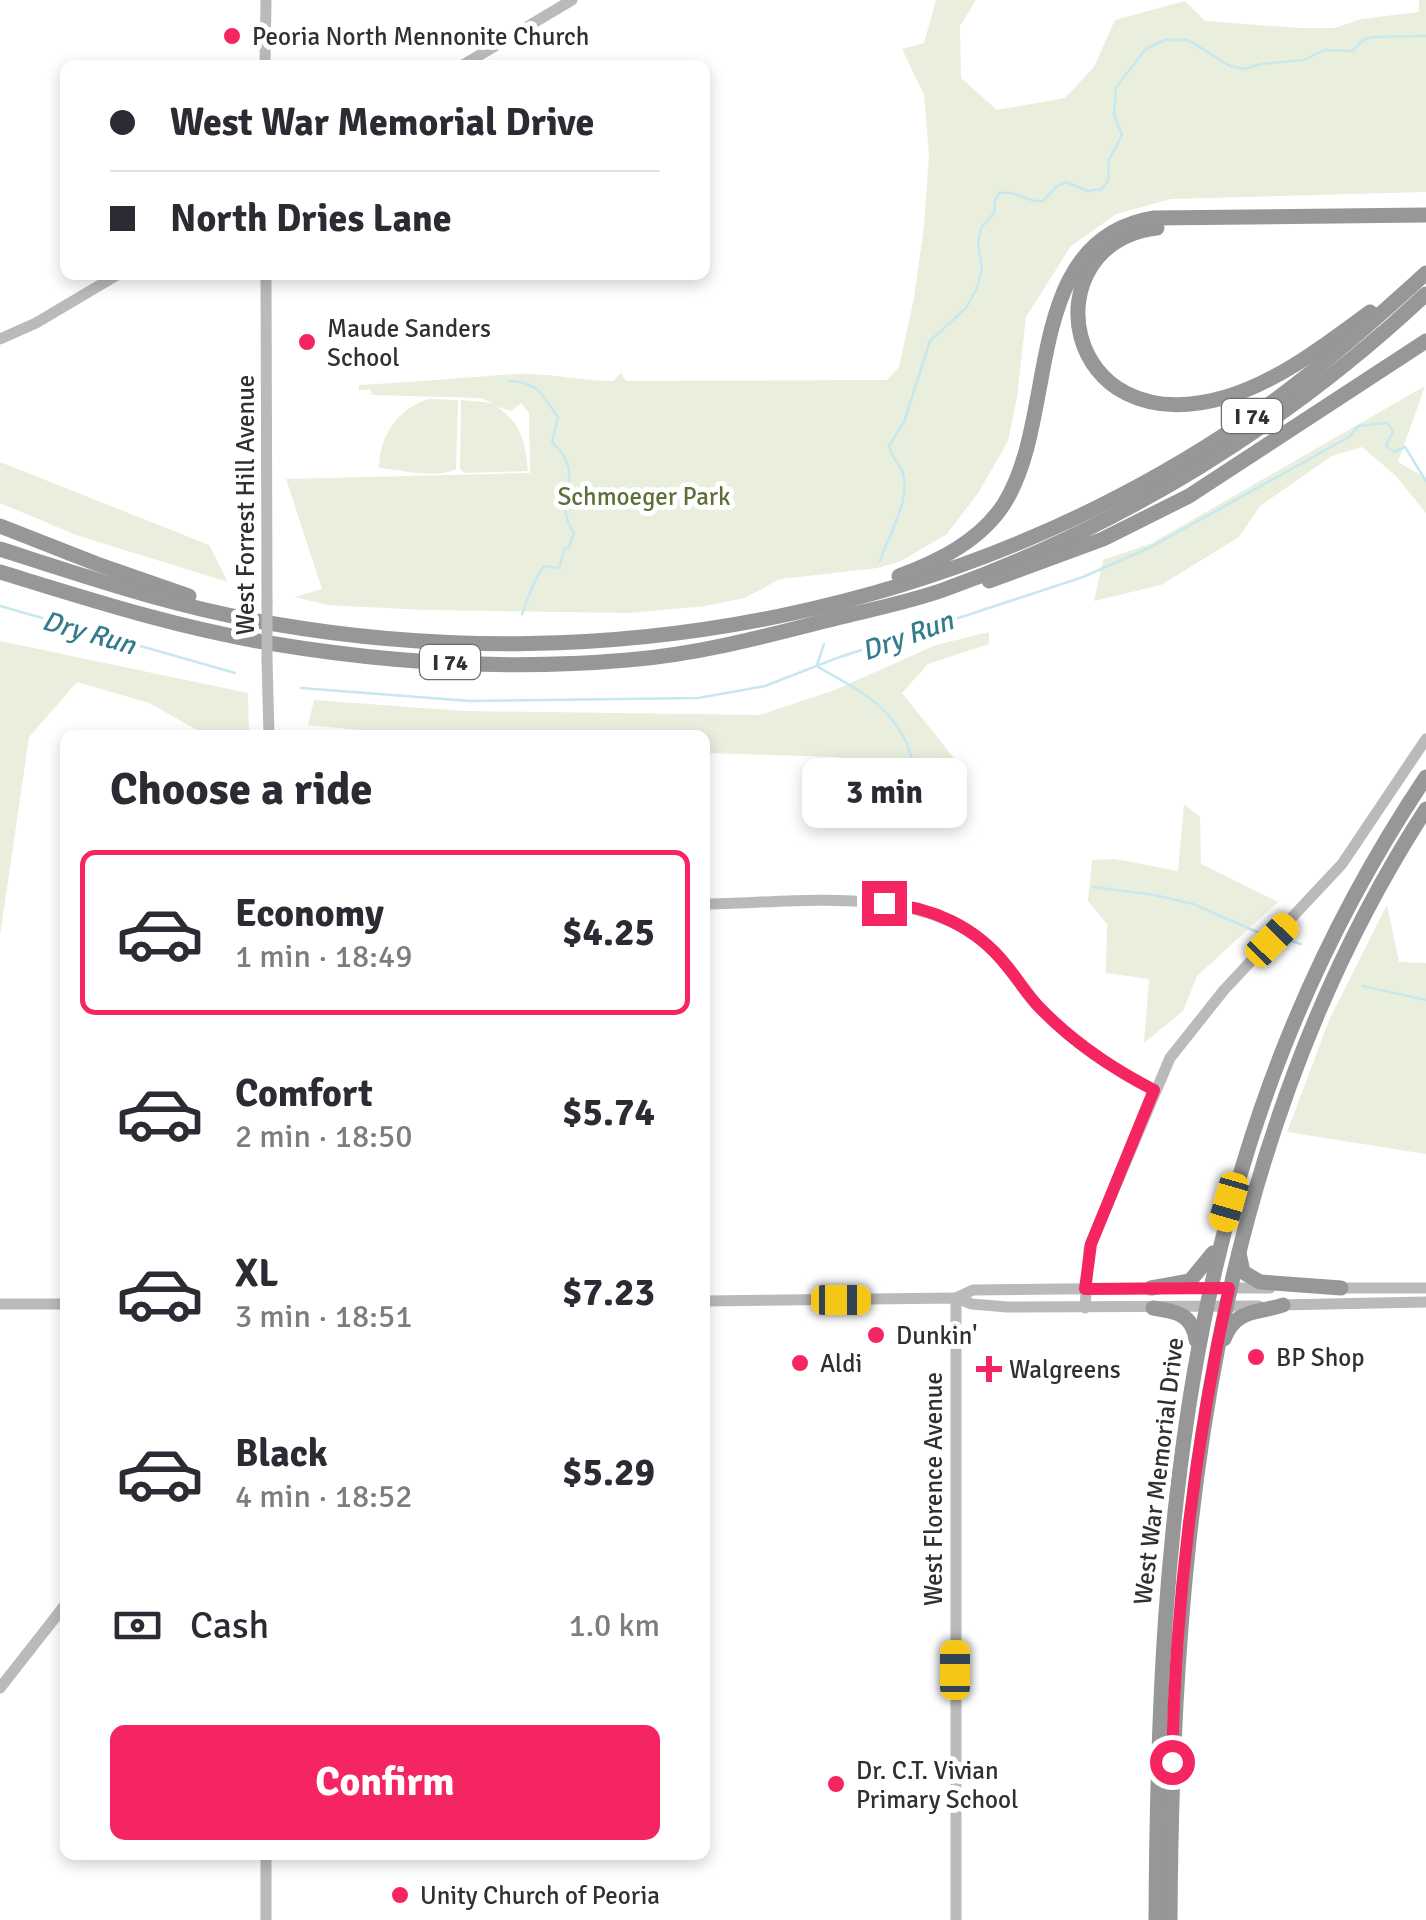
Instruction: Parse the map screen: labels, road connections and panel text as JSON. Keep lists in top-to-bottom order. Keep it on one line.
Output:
{"streets":{"highway":["I 74","West War Memorial Drive"],"main road":["West Forrest Hill Avenue","West Florence Avenue"]},"water":["Dry Run"],"parks":["Schmoeger Park"],"places":{"other":["Peoria North Mennonite Church","Maude Sanders School","Dunkin'","BP Shop","Aldi","Dr. C.T. Vivian Primary School","Unity Church of Peoria"],"health":["Walgreens"]},"page":{"banner":["West War Memorial Drive","North Dries Lane"],"heading":"Choose a ride","bubble":"3 min","list":[{"name":"Economy","note":"1 min · 18:49","value":"$4.25"},{"name":"Comfort","note":"2 min · 18:50","value":"$5.74"},{"name":"XL","note":"3 min · 18:51","value":"$7.23"},{"name":"Black","note":"4 min · 18:52","value":"$5.29"}],"pay":["Cash","1.0 km"],"buttons":"Confirm"}}
